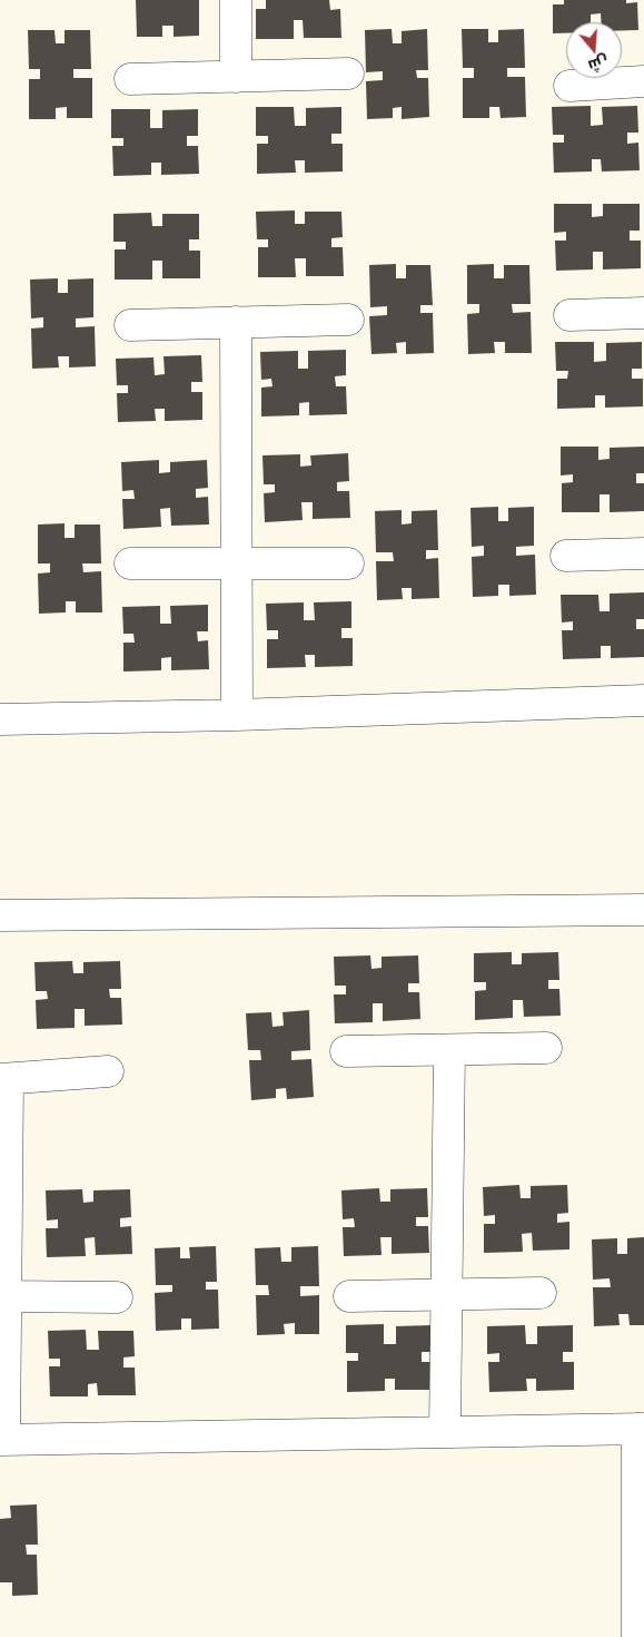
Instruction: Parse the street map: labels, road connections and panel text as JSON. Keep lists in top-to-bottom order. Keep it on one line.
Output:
{"north":"bottom"}
